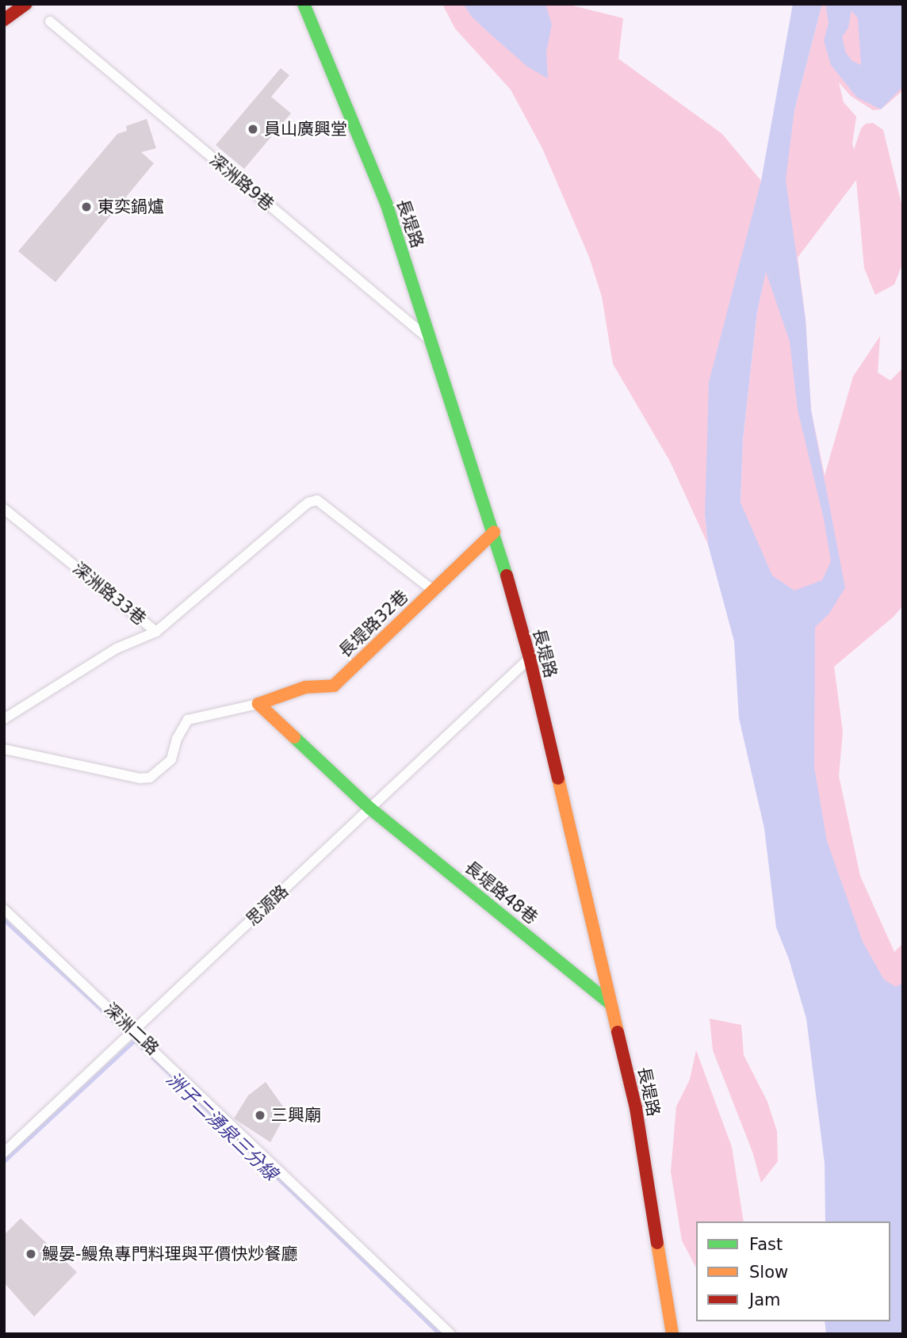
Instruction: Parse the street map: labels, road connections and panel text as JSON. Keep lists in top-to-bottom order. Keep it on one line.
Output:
{"streets":{"street":["深洲路9巷","長堤路","深洲路33巷","長堤路32巷","長堤路48巷","思源路","深洲二路"]},"crossings":[["深洲路9巷","長堤路"],["長堤路","長堤路32巷"],["長堤路","長堤路48巷"],["長堤路","思源路"],["長堤路48巷","思源路"],["思源路","深洲二路"]],"water":["洲子二湧泉三分線"],"places":["員山廣興堂","東奕鍋爐","三興廟","鰻晏-鰻魚專門料理與平價快炒餐廳"],"legend":["Fast","Slow","Jam"]}
